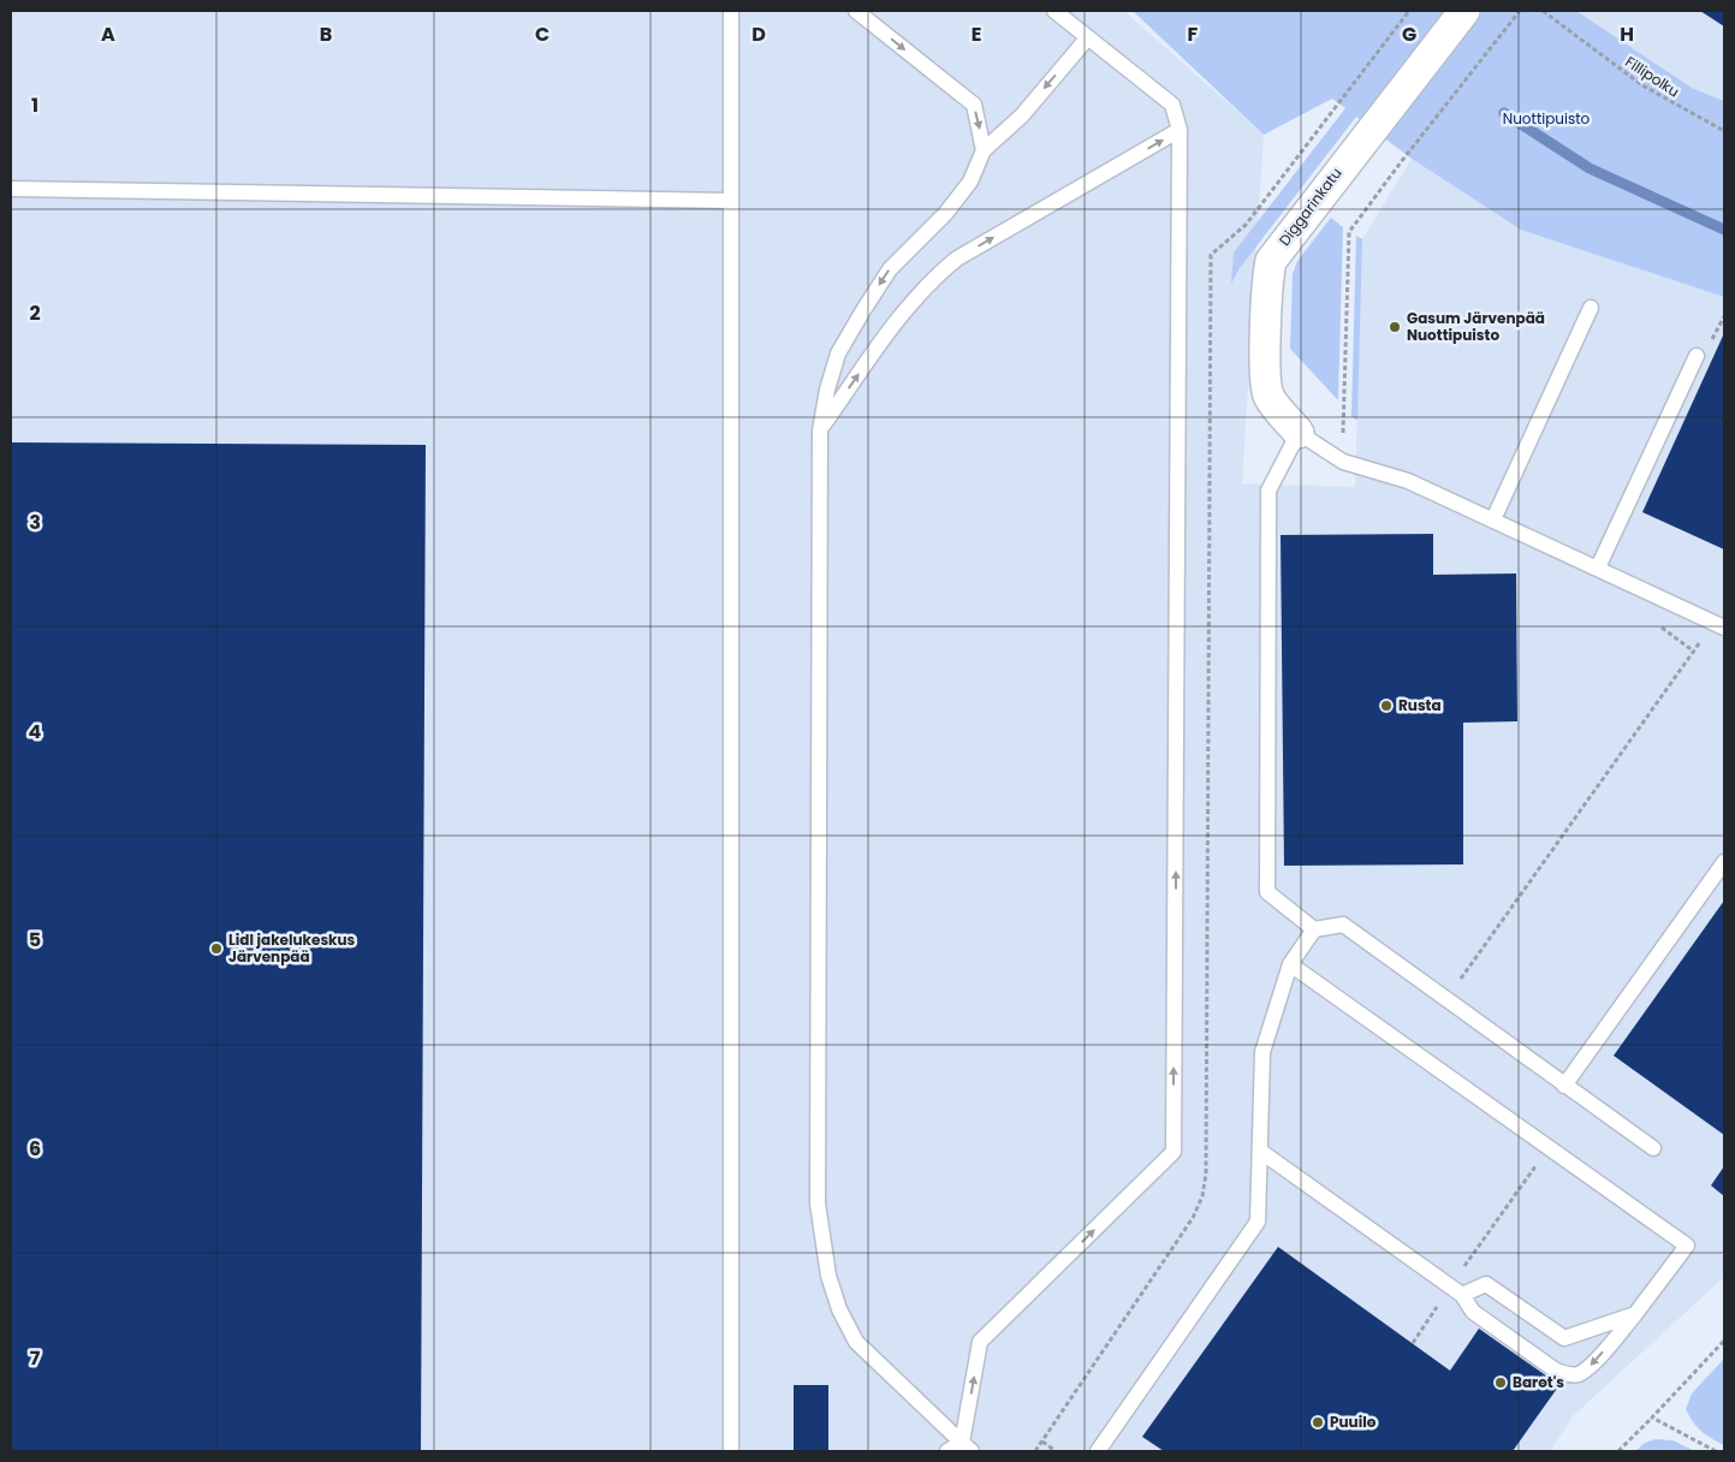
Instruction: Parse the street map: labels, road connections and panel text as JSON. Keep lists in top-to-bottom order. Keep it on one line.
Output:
{"streets":{"street":["Diggarinkatu"],"path":["Fillipolku"]},"parks":["Nuottipuisto"],"places":["Gasum Järvenpää Nuottipuisto","Rusta","Lidl jakelukeskus Järvenpää","Barot's","Puuilo"],"grid":{"columns":["A","B","C","D","E","F","G","H"],"rows":["1","2","3","4","5","6","7"]}}
